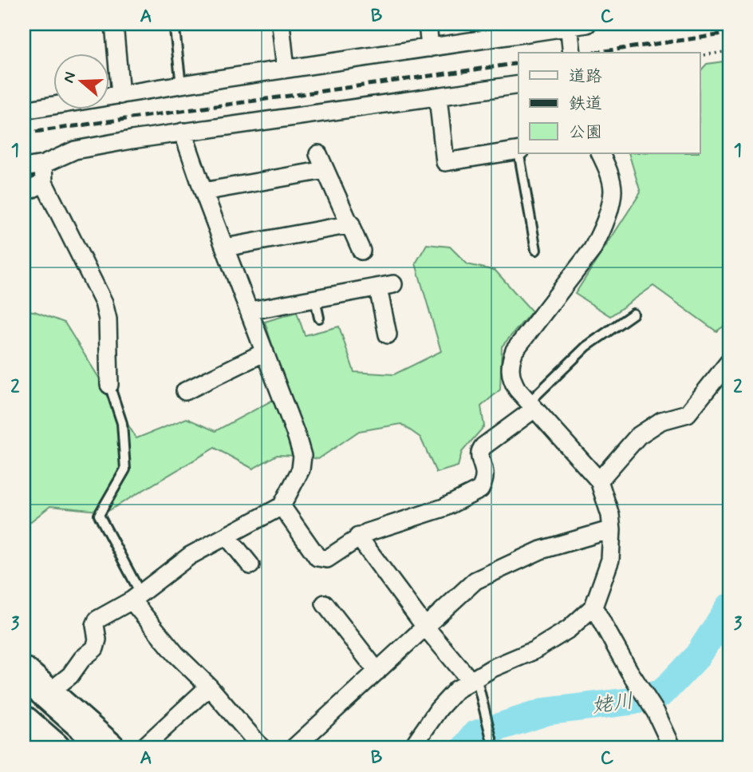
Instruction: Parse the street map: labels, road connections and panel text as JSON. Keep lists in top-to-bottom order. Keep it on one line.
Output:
{"water":["姥川"],"legend":["道路","鉄道","公園"],"north":"left","grid":{"columns":["A","B","C"],"rows":["1","2","3"]}}
